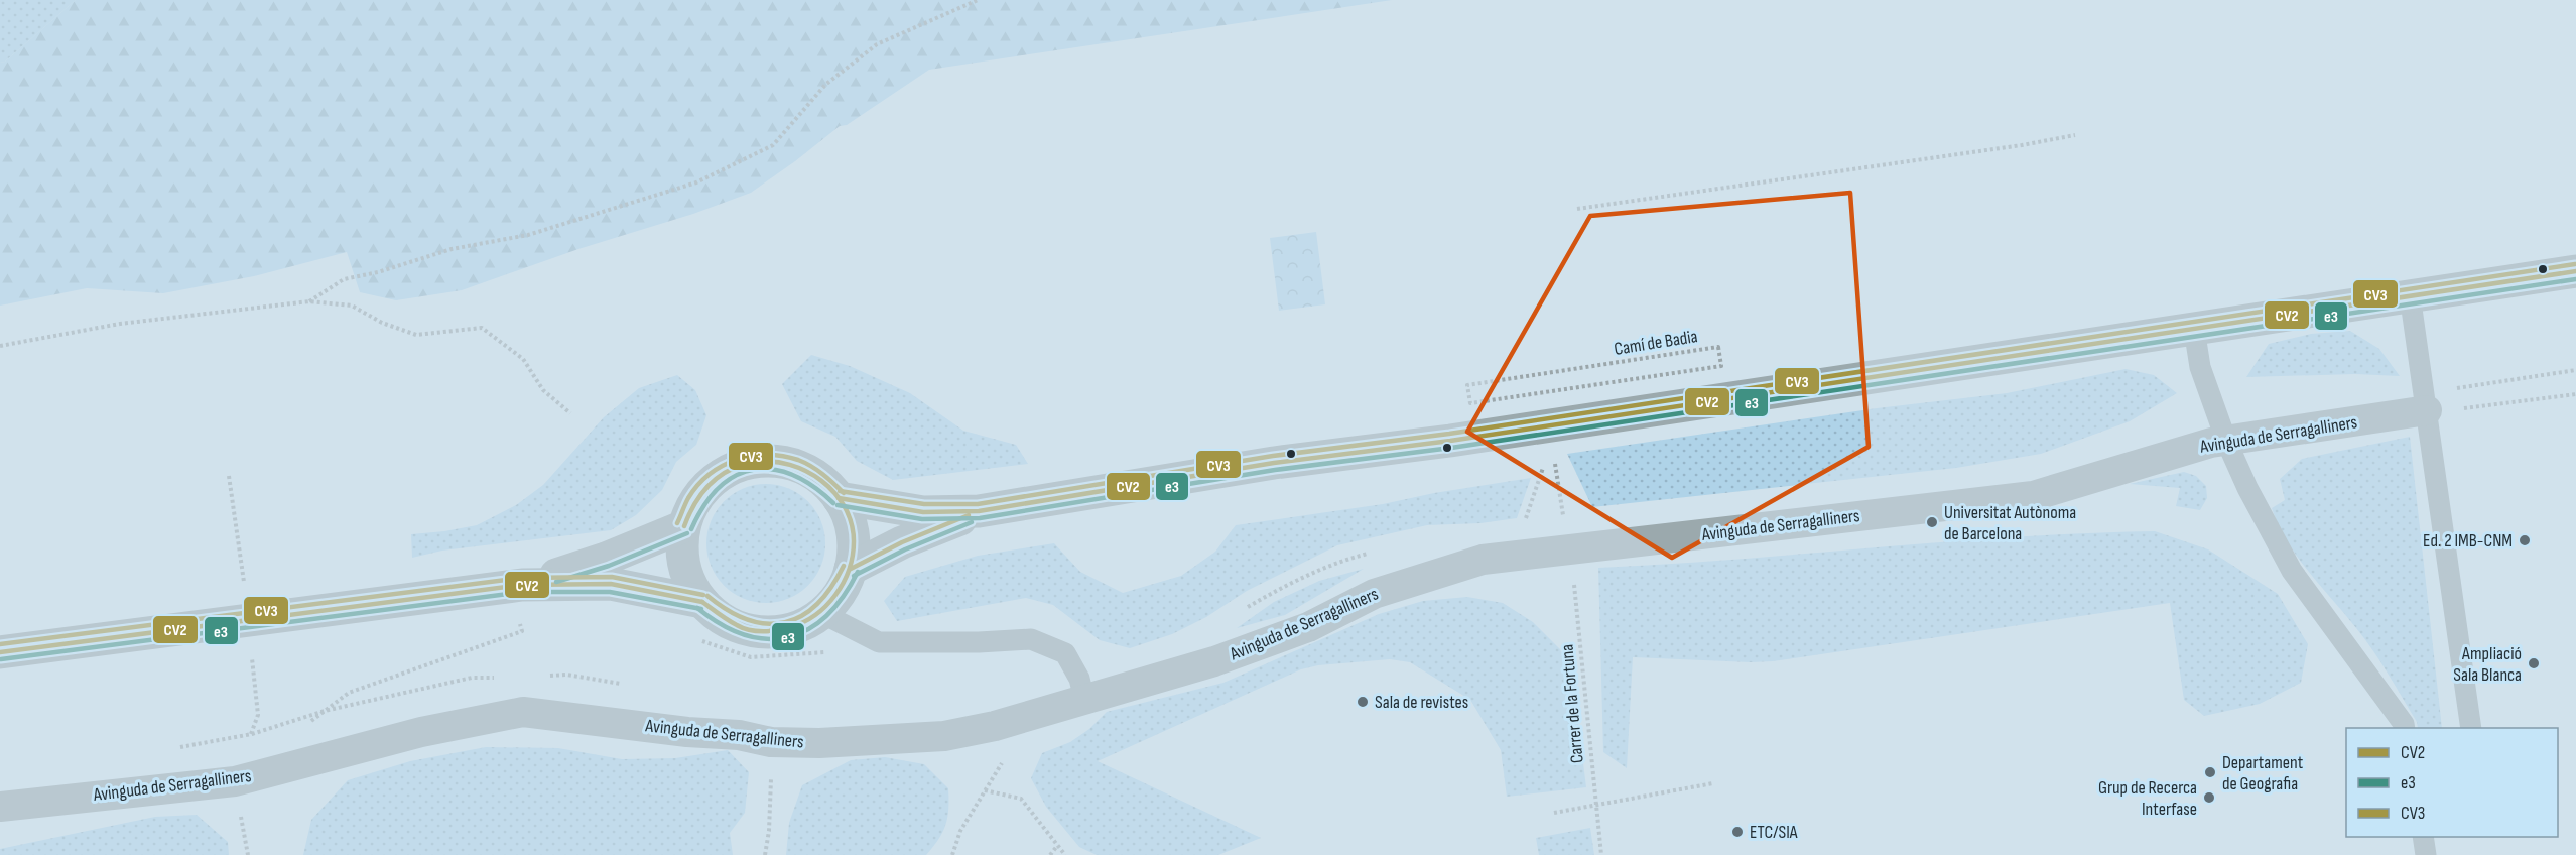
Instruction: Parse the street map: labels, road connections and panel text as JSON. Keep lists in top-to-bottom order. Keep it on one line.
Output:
{"streets":{"street":["Avinguda de Serragalliners"],"path":["Camí de Badia","Carrer de la Fortuna"]},"crossings":[["Avinguda de Serragalliners","Carrer de la Fortuna"]],"places":["Universitat Autònoma de Barcelona","Ed. 2 IMB-CNM","Ampliació Sala Blanca","Sala de revistes","Departament de Geografia","Grup de Recerca Interfase","ETC/SIA"],"lines":["transit line CV3","transit line CV2","transit line e3"],"legend":["CV2","e3","CV3"]}
